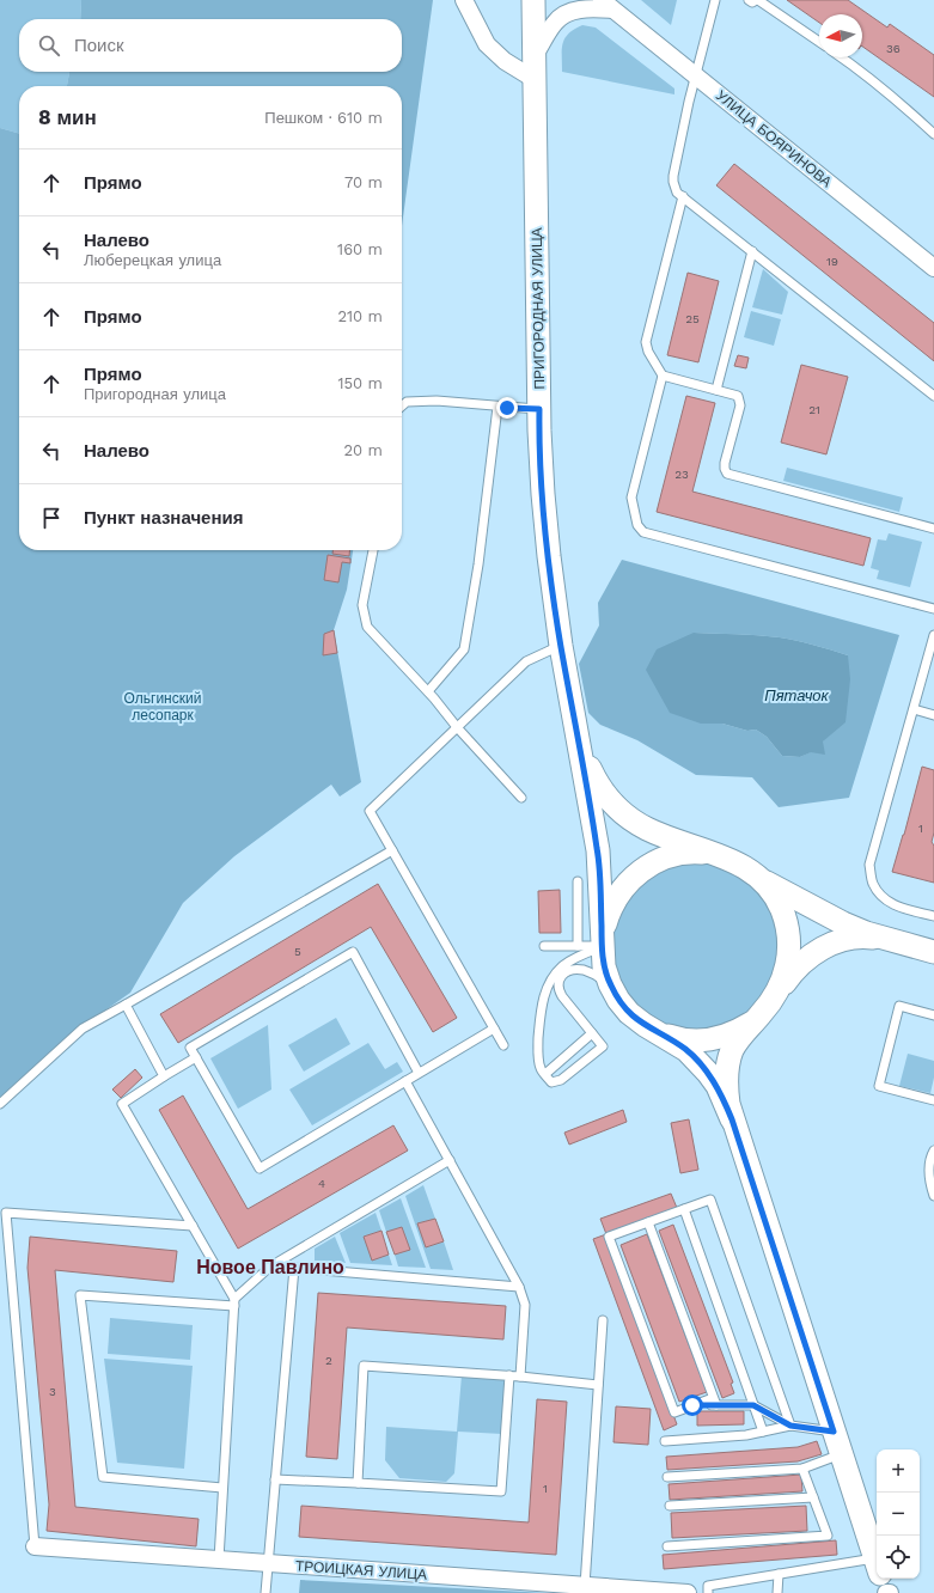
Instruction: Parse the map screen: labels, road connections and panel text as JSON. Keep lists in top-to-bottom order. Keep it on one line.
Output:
{"streets":{"main road":["ПРИГОРОДНАЯ УЛИЦА"],"street":["УЛИЦА БОЯРИНОВА","ТРОИЦКАЯ УЛИЦА"]},"crossings":[["УЛИЦА БОЯРИНОВА","ПРИГОРОДНАЯ УЛИЦА"]],"districts":["Новое Павлино"],"water":["Пятачок"],"parks":["Ольгинский лесопарк"],"house_numbers":["36","19","25","21","23","1","5","4","2","3","1"],"north":"left","page":{"search":"Поиск","heading":["8 мин","Пешком · 610 m"],"list":[["Прямо","70 m"],["Налево","Люберецкая улица","160 m"],["Прямо","210 m"],["Прямо","Пригородная улица","150 m"],["Налево","20 m"],"Пункт назначения"],"map_buttons":["+","−"]}}
